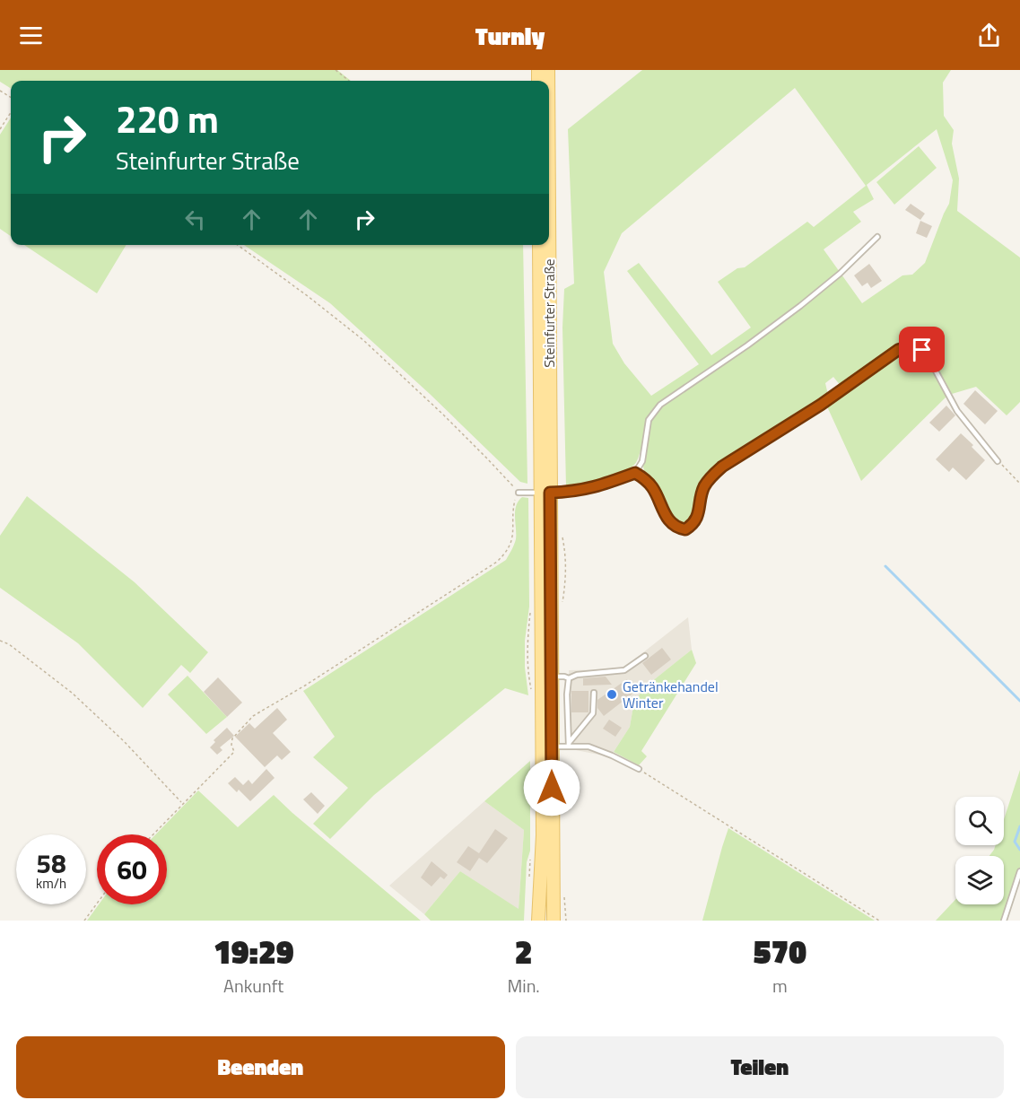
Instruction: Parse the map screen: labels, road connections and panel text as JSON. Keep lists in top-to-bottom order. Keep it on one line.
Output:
{"streets":{"main road":["Steinfurter Straße"]},"places":["Getränkehandel Winter"],"page":{"header":"Turnly","turn":["220 m","Steinfurter Straße"],"speed":"58 km/h","limit":"60","eta":["19:29","Ankunft","2","Min.","570","m"],"buttons":["Beenden","Teilen"]}}
